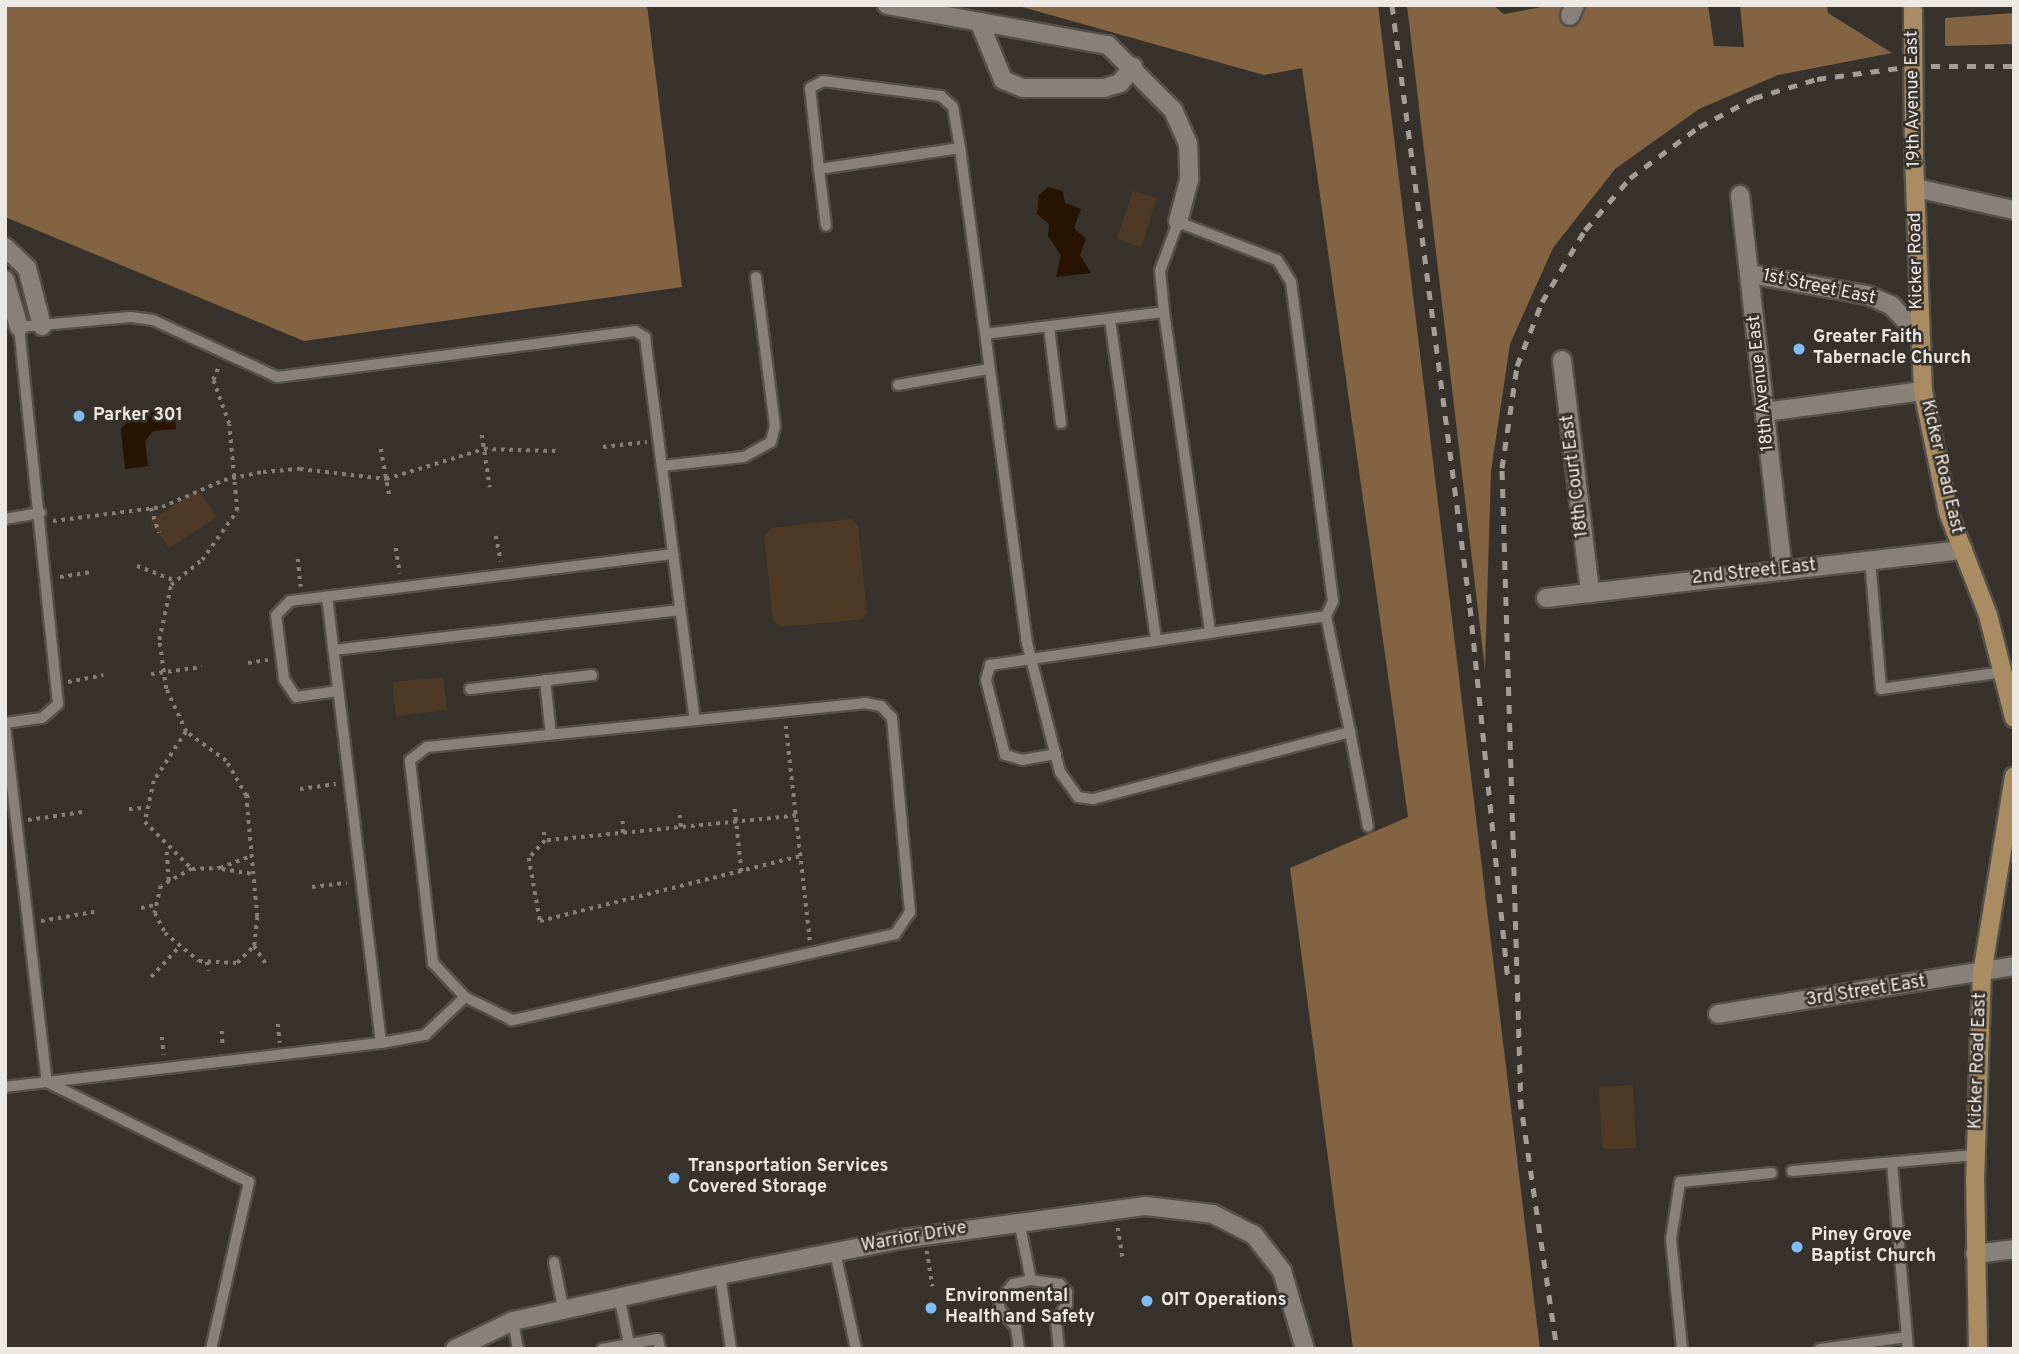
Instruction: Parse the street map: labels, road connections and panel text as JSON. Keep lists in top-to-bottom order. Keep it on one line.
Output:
{"streets":{"main road":["19th Avenue East","Kicker Road","Kicker Road East"],"street":["1st Street East","18th Avenue East","18th Court East","2nd Street East","3rd Street East","Warrior Drive"]},"crossings":[["19th Avenue East","Kicker Road"],["Kicker Road","1st Street East"],["Kicker Road","Kicker Road East"],["1st Street East","18th Avenue East"],["1st Street East","Kicker Road East"],["18th Avenue East","2nd Street East"],["Kicker Road East","2nd Street East"],["Kicker Road East","3rd Street East"],["18th Court East","2nd Street East"]],"places":["Greater Faith Tabernacle Church","Parker 301","Transportation Services Covered Storage","Piney Grove Baptist Church","OIT Operations","Environmental Health and Safety"]}
